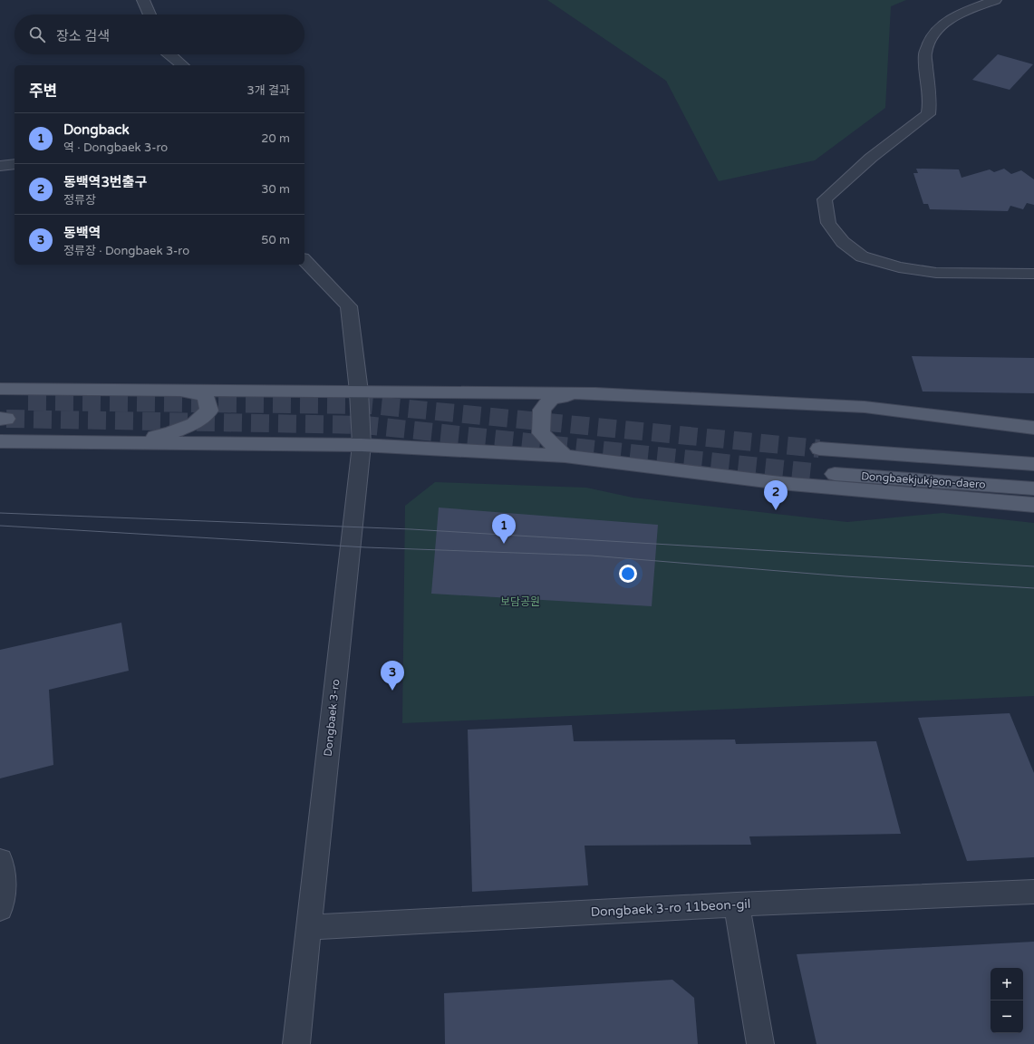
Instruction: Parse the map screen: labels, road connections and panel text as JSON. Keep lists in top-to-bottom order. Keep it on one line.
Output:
{"streets":{"main road":["Dongbaekjukjeon-daero"],"street":["Dongbaek 3-ro","Dongbaek 3-ro 11beon-gil"]},"crossings":[["Dongbaek 3-ro","Dongbaek 3-ro 11beon-gil"]],"parks":["보담공원"],"page":{"search":"장소 검색","heading":["주변","3개 결과"],"list":[{"mark":"1","name":"Dongback","note":"역 · Dongbaek 3-ro","value":"20 m"},{"mark":"2","name":"동백역3번출구","note":"정류장","value":"30 m"},{"mark":"3","name":"동백역","note":"정류장 · Dongbaek 3-ro","value":"50 m"}],"pins":["2","1","3"],"map_buttons":["+","−"]}}
